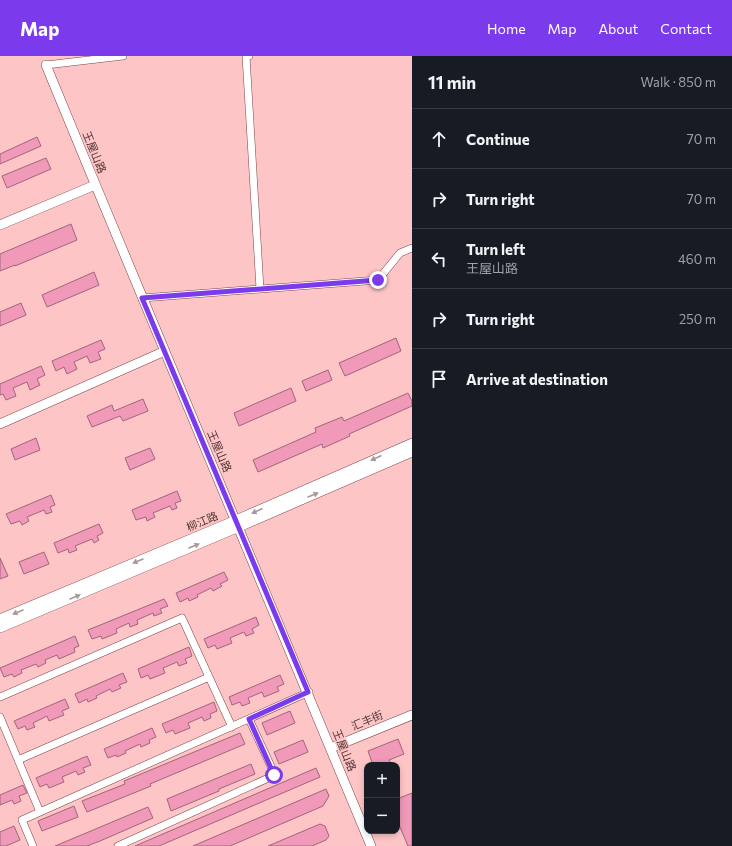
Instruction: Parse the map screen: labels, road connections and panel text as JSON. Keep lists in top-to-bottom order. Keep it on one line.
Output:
{"streets":{"street":["王屋山路","柳江路","汇丰街"]},"crossings":[["王屋山路","柳江路"],["王屋山路","汇丰街"]],"page":{"header":"Map","nav":["Home","Map","About","Contact"],"heading":["11 min","Walk · 850 m"],"list":[["Continue","70 m"],["Turn right","70 m"],["Turn left","王屋山路","460 m"],["Turn right","250 m"],"Arrive at destination"],"map_buttons":["+","−"]}}
